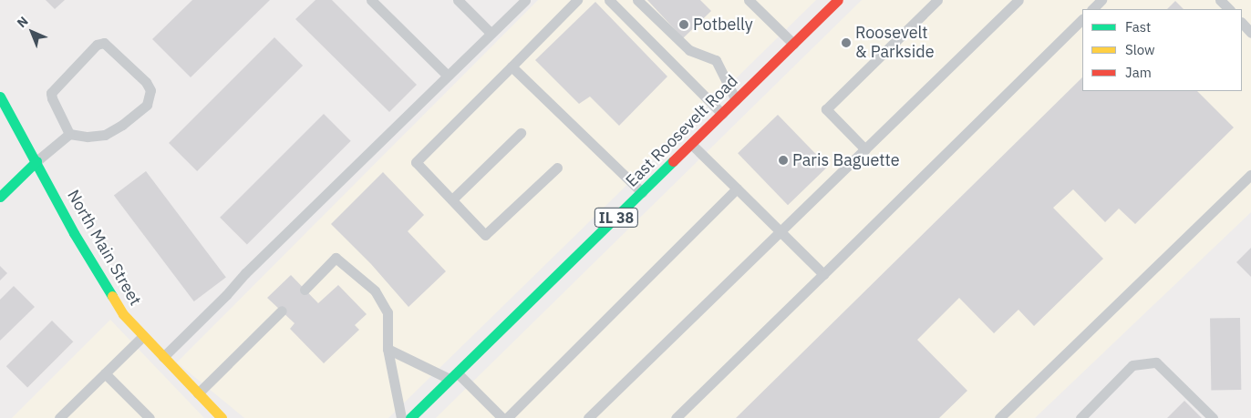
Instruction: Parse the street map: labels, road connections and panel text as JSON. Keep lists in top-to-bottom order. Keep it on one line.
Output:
{"streets":{"main road":["East Roosevelt Road","IL 38","North Main Street"]},"places":["Potbelly","Roosevelt & Parkside","Paris Baguette"],"legend":["Fast","Slow","Jam"],"north":"top left"}
